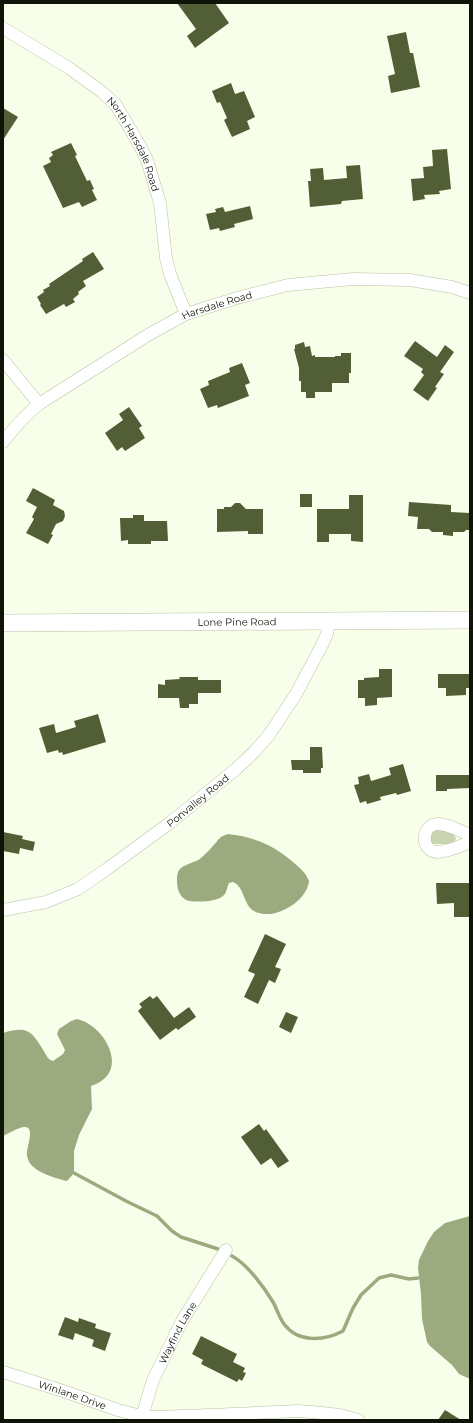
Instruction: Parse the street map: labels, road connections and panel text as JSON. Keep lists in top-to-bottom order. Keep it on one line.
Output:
{"streets":{"street":["North Harsdale Road","Harsdale Road","Lone Pine Road","Ponvalley Road","Wayfind Lane","Winlane Drive"]},"crossings":[["North Harsdale Road","Harsdale Road"],["Lone Pine Road","Ponvalley Road"],["Wayfind Lane","Winlane Drive"]]}
